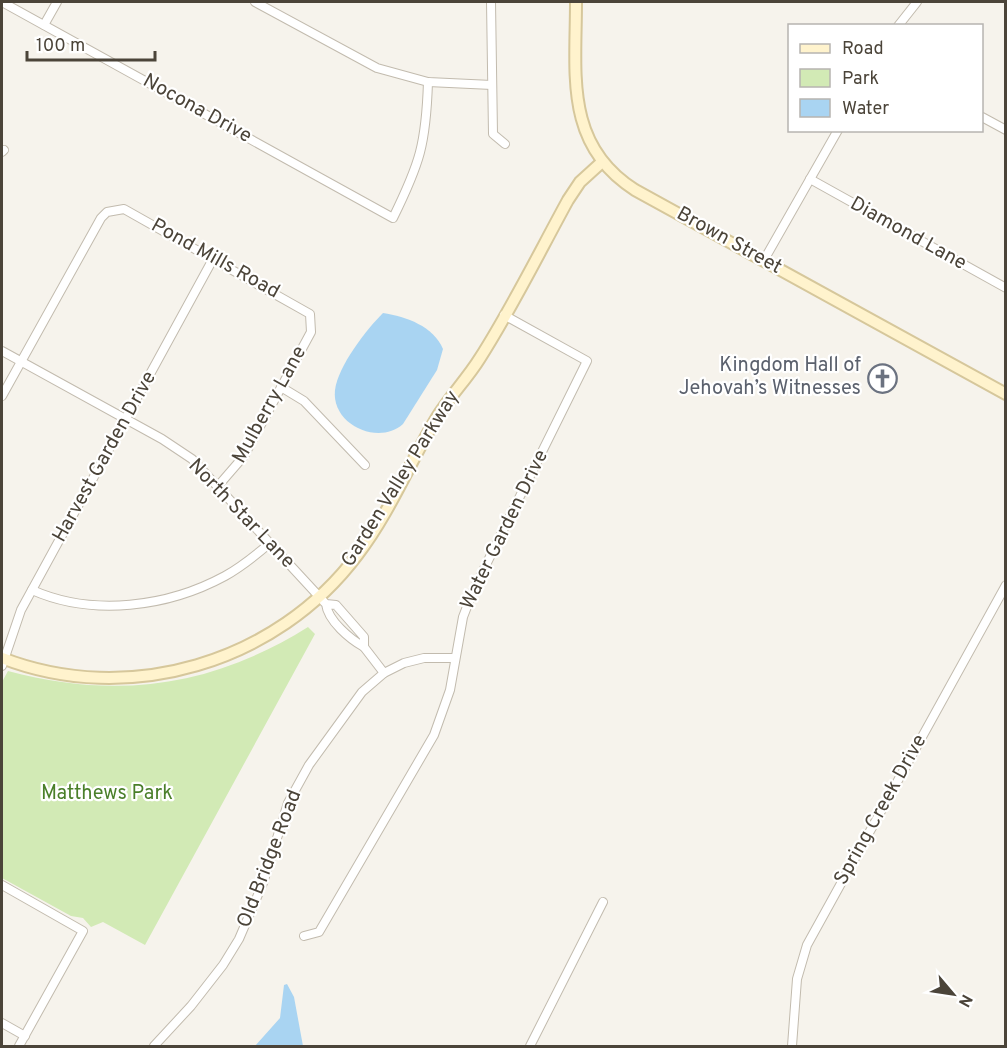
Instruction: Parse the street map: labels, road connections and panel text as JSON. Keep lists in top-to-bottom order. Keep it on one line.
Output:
{"streets":{"street":["Nocona Drive","Diamond Lane","Brown Street","Pond Mills Road","Mulberry Lane","Harvest Garden Drive","Garden Valley Parkway","North Star Lane","Water Garden Drive","Spring Creek Drive","Old Bridge Road"]},"crossings":[["Brown Street","Garden Valley Parkway"],["Pond Mills Road","Mulberry Lane"],["Pond Mills Road","Harvest Garden Drive"],["Pond Mills Road","North Star Lane"],["Mulberry Lane","North Star Lane"],["Harvest Garden Drive","Garden Valley Parkway"],["Harvest Garden Drive","North Star Lane"],["Garden Valley Parkway","North Star Lane"],["Garden Valley Parkway","Water Garden Drive"],["North Star Lane","Old Bridge Road"],["Water Garden Drive","Old Bridge Road"]],"parks":["Matthews Park"],"places":{"church":["Kingdom Hall of Jehovah’s Witnesses"]},"legend":["Road","Park","Water"],"scale_bar":"100 m","north":"bottom right"}
